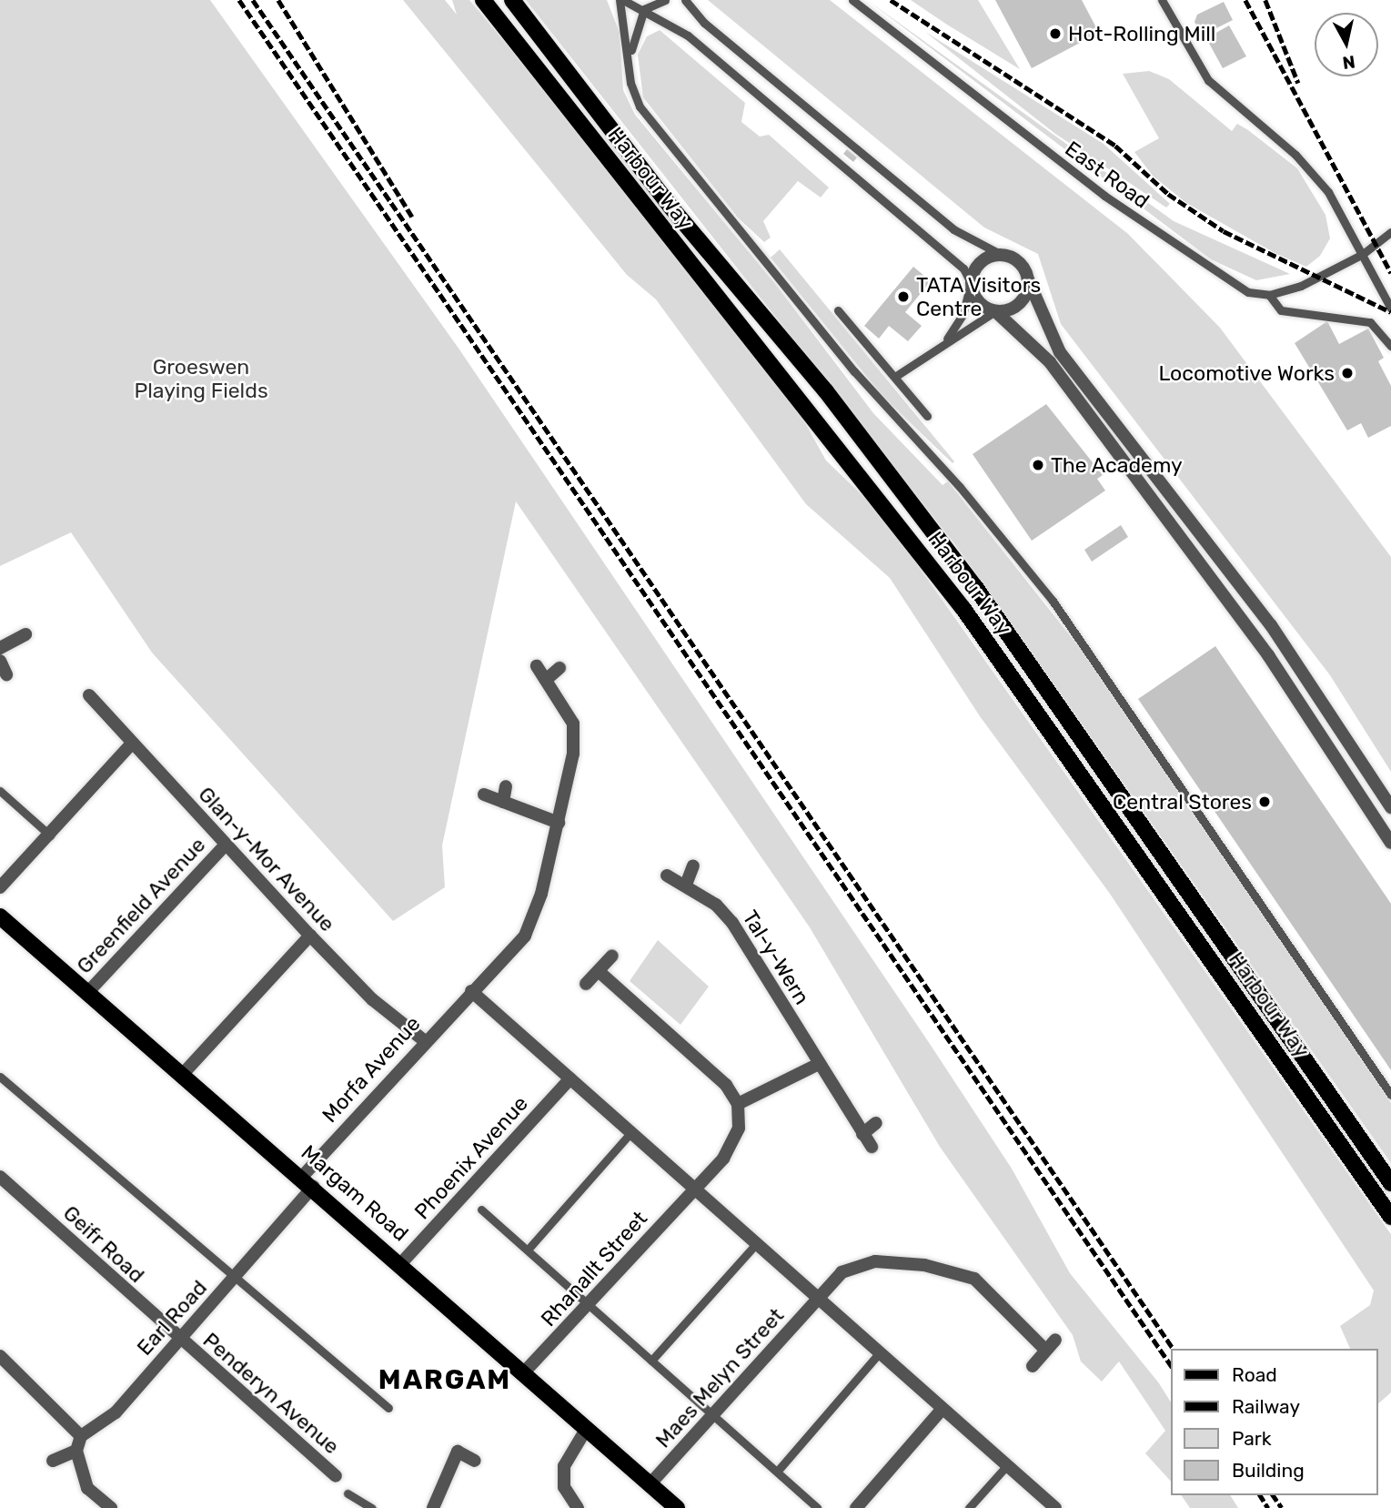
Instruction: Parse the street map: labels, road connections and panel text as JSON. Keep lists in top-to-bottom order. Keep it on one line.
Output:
{"streets":{"main road":["Harbour Way","Margam Road"],"street":["Glan-y-Mor Avenue","Greenfield Avenue","Tal-y-Wern","Morfa Avenue","Phoenix Avenue","Geifr Road","Rhanallt Street","Earl Road","Maes Melyn Street","Penderyn Avenue"],"lane":["East Road"]},"crossings":[["Glan-y-Mor Avenue","Greenfield Avenue"],["Glan-y-Mor Avenue","Morfa Avenue"],["Greenfield Avenue","Margam Road"],["Morfa Avenue","Margam Road"],["Morfa Avenue","Earl Road"],["Phoenix Avenue","Margam Road"],["Margam Road","Rhanallt Street"],["Margam Road","Earl Road"],["Margam Road","Maes Melyn Street"],["Geifr Road","Earl Road"],["Geifr Road","Penderyn Avenue"],["Earl Road","Penderyn Avenue"]],"districts":["MARGAM"],"parks":["Groeswen Playing Fields"],"places":["Hot-Rolling Mill","TATA Visitors Centre","Locomotive Works","The Academy","Central Stores"],"legend":["Road","Railway","Park","Building"],"north":"bottom"}
